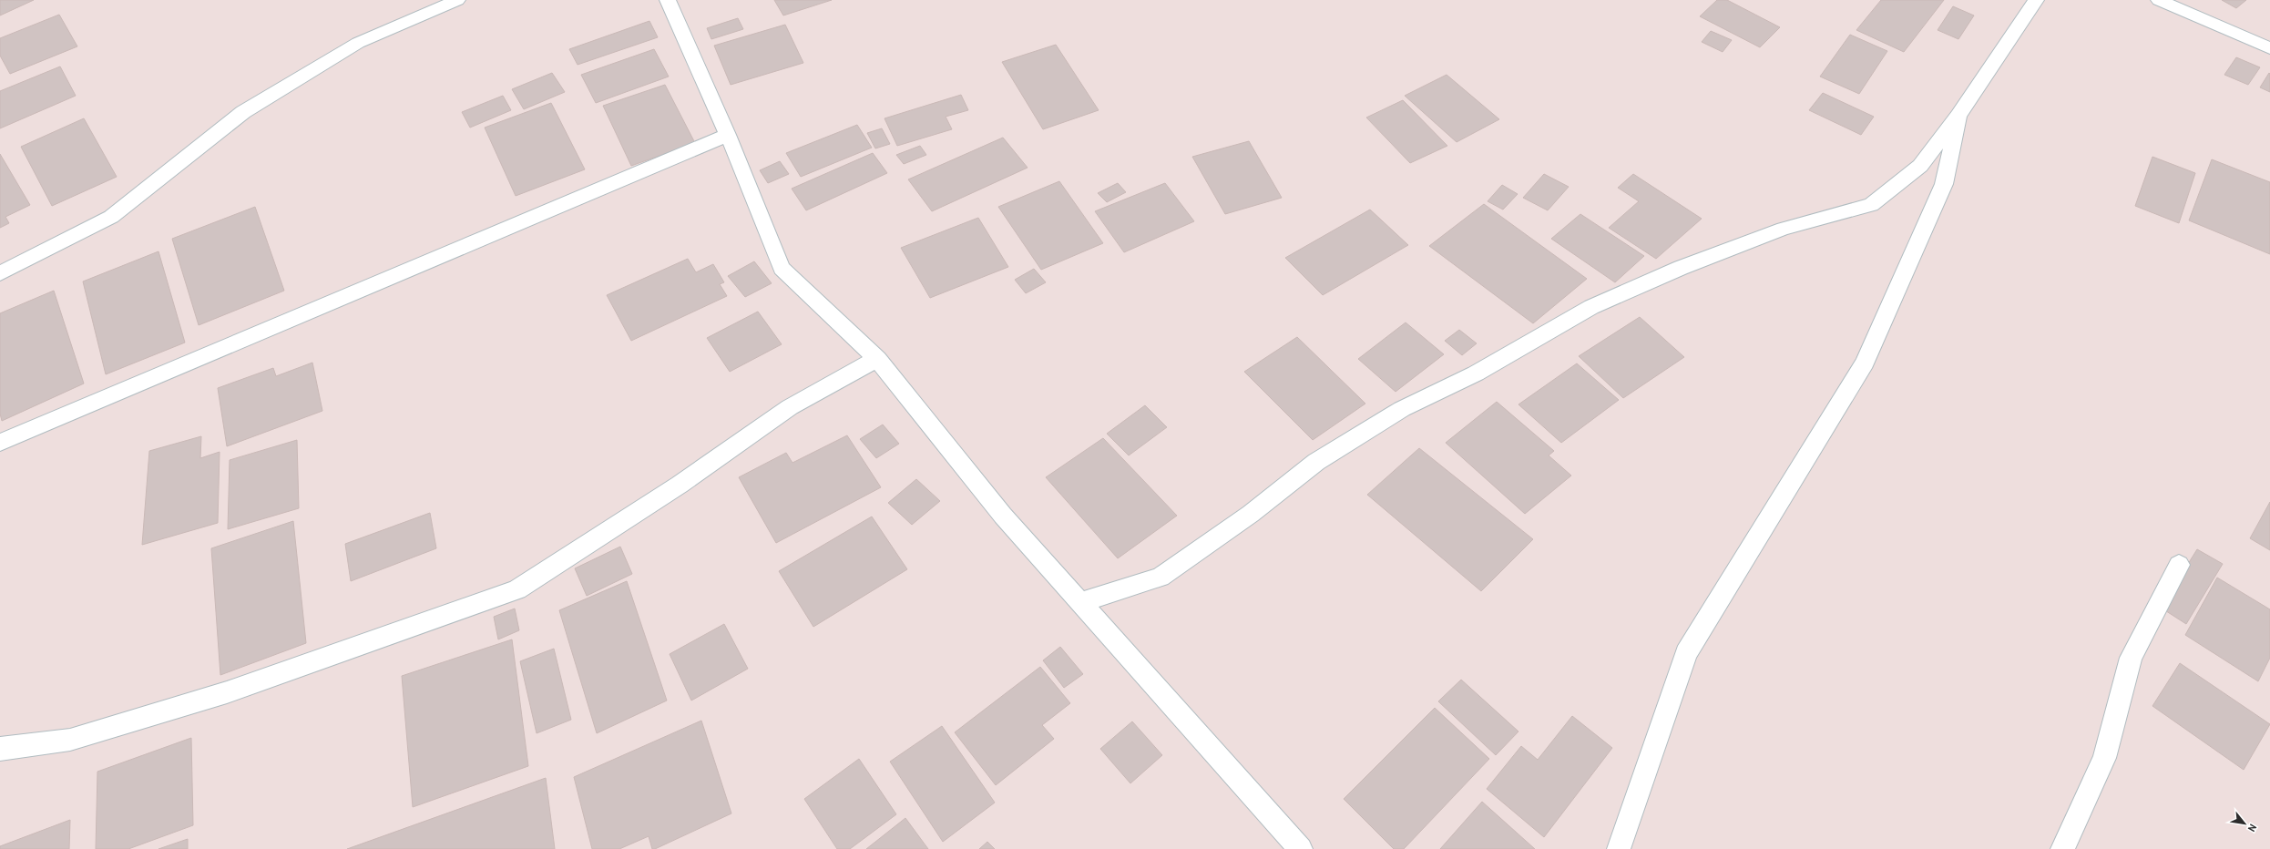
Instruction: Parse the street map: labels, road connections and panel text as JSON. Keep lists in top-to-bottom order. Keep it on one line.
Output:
{"north":"bottom right"}
